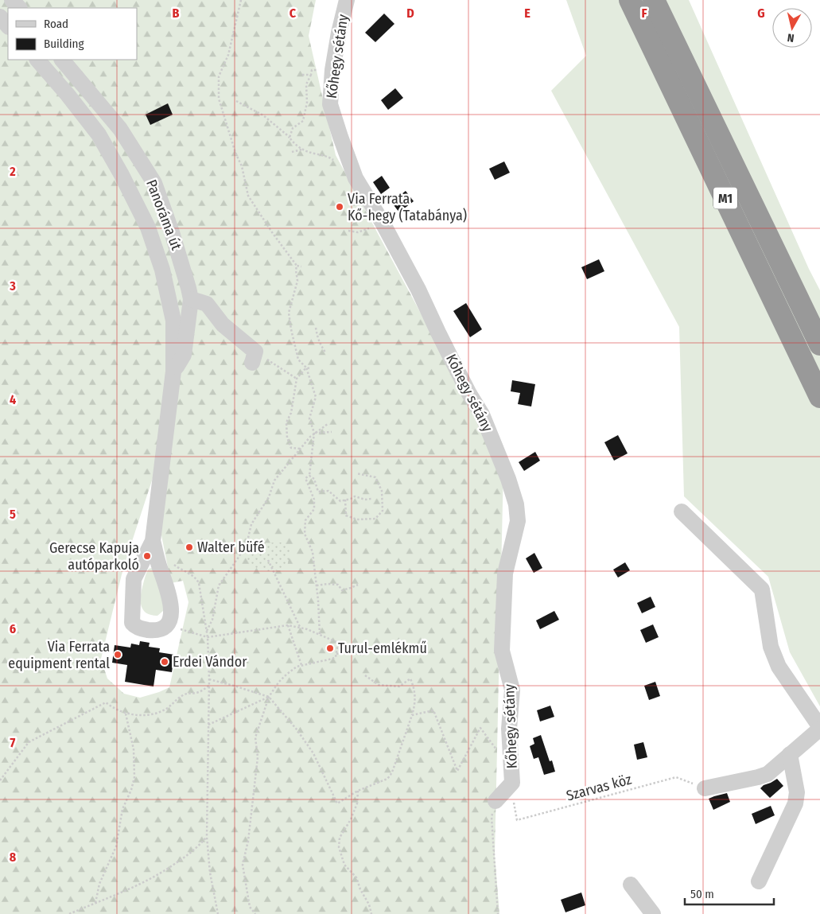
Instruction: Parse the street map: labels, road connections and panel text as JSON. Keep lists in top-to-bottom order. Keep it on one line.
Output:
{"streets":{"highway":["M1"],"street":["Kőhegy sétány","Panoráma út"],"path":["Szarvas köz"]},"places":["Via Ferrata Kő-hegy (Tatabánya)","Walter büfé","Gerecse Kapuja autóparkoló","Turul-emlékmű","Via Ferrata equipment rental","Erdei Vándor"],"legend":["Road","Building"],"scale_bar":"50 m","north":"bottom","grid":{"columns":["B","C","D","E","F","G"],"rows":["2","3","4","5","6","7","8"]}}
